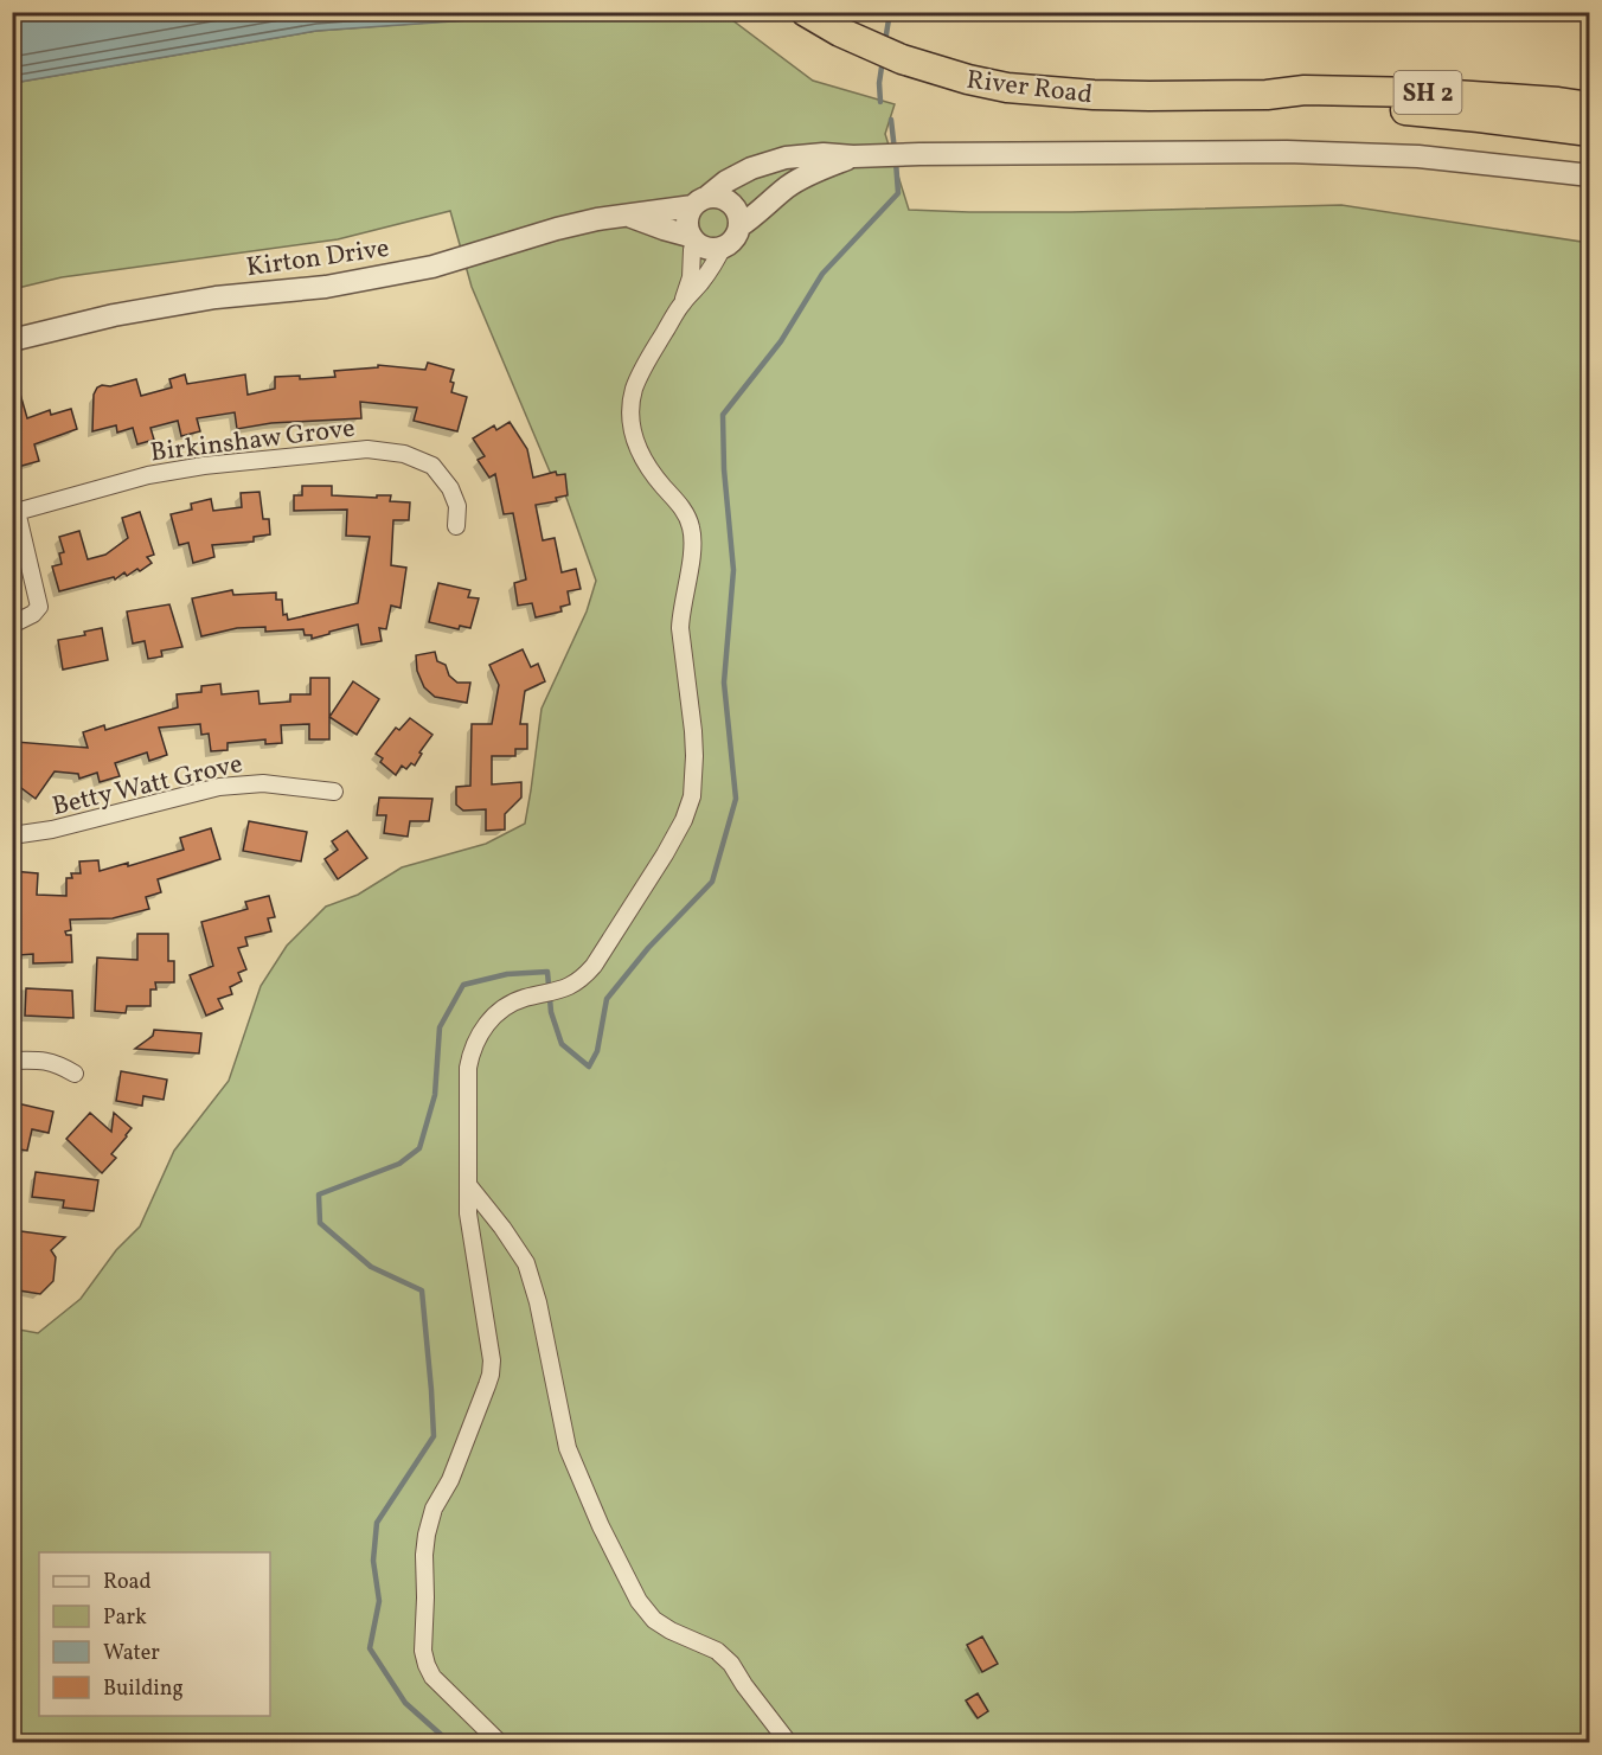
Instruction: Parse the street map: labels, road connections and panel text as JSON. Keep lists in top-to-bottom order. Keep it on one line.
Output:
{"streets":{"highway":["River Road","SH 2"],"street":["Kirton Drive","Birkinshaw Grove","Betty Watt Grove"]},"legend":["Road","Park","Water","Building"]}
